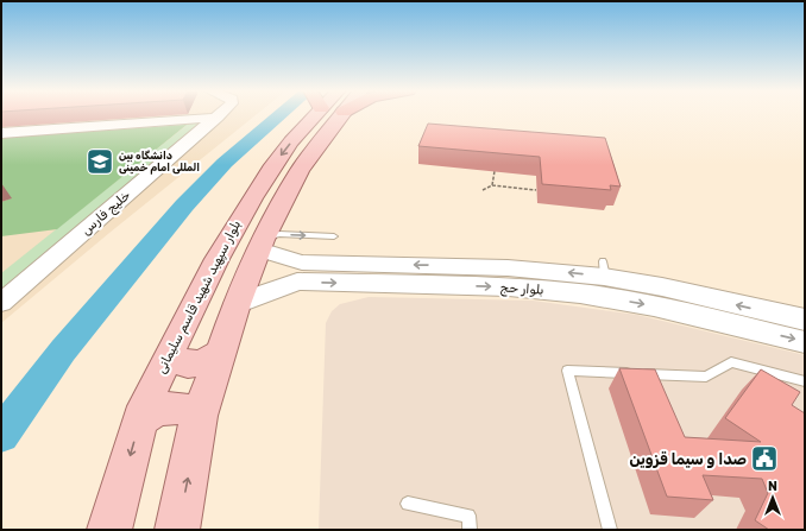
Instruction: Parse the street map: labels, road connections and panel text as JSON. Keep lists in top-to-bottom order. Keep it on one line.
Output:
{"streets":{"main road":["بلوار حج","بلوار سپهبد شهید قاسم سلیمانی"],"street":["خلیج فارس"]},"crossings":[["بلوار حج","بلوار سپهبد شهید قاسم سلیمانی"]],"places":{"school or university":["دانشگاه بین المللی امام خمینی"],"public building":["صدا و سیما قزوین"]},"north":"top"}
